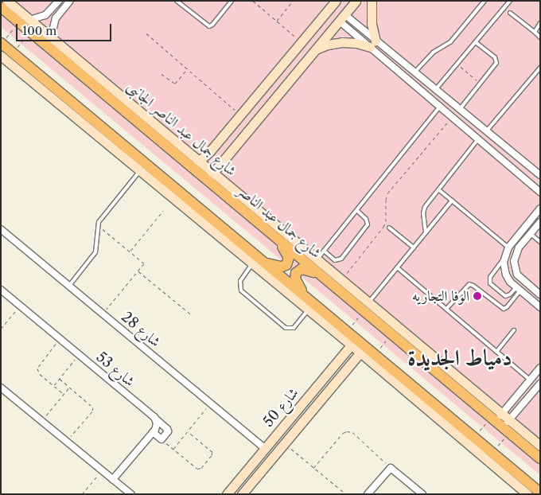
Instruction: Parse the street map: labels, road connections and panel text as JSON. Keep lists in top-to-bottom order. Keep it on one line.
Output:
{"streets":{"main road":["شارع جمال عبد الناصر الجانبى","شارع جمال عبد الناصر","شارع 50"],"street":["شارع 28","شارع 53"]},"crossings":[["شارع جمال عبد الناصر الجانبى","شارع جمال عبد الناصر"],["شارع 28","شارع 50"]],"districts":["دمياط الجديدة"],"places":["الوفا التجاريه"],"scale_bar":"100 m"}
